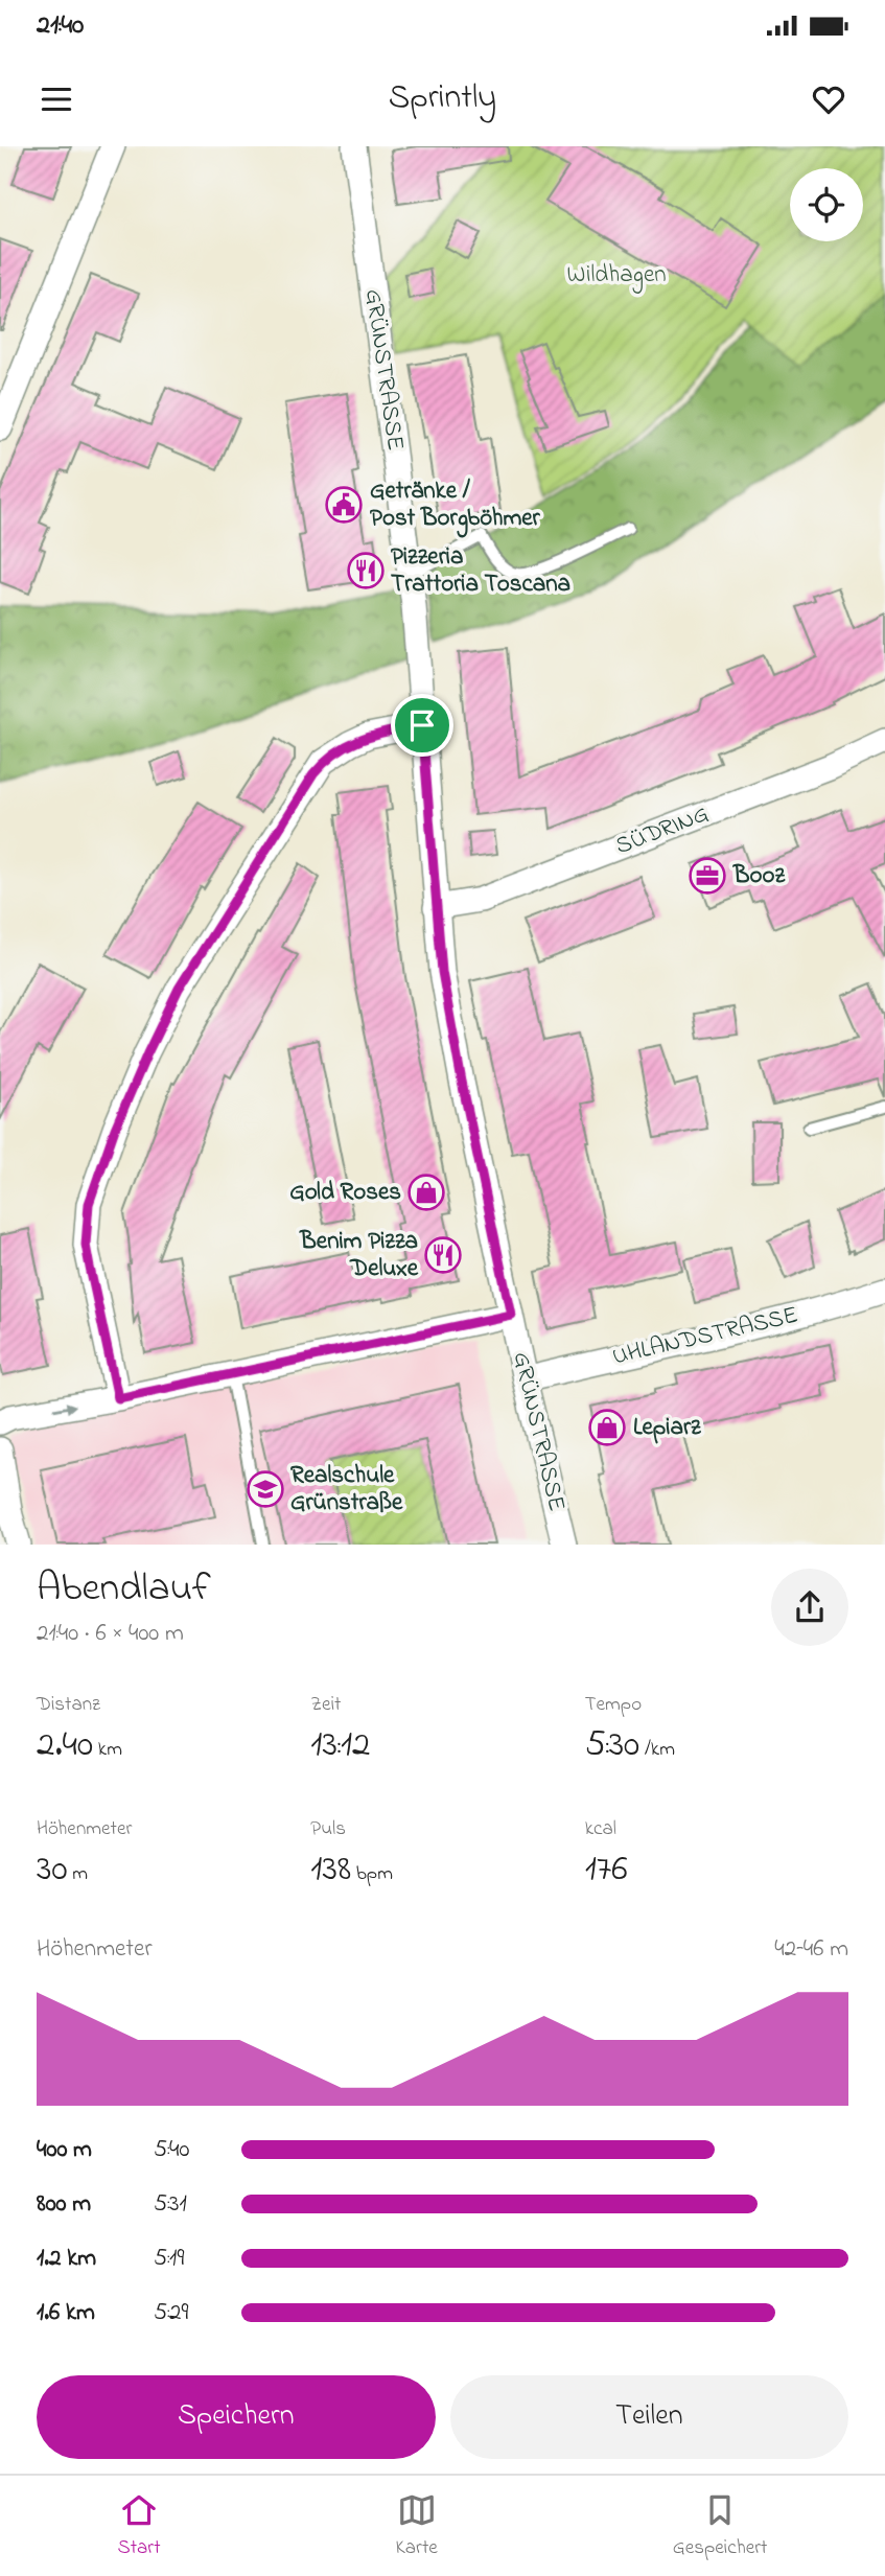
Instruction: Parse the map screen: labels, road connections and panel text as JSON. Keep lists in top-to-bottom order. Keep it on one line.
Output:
{"streets":{"street":["GRÜNSTRASSE","SÜDRING","UHLANDSTRASSE"]},"crossings":[["GRÜNSTRASSE","SÜDRING"],["GRÜNSTRASSE","UHLANDSTRASSE"]],"parks":["Wildhagen"],"places":{"public building":["Getränke / Post Borgböhmer"],"restaurant":["Pizzeria Trattoria Toscana","Benim Pizza Deluxe"],"office":["Booz"],"shop":["Gold Roses","Lepiarz"],"school or university":["Realschule Grünstraße"]},"page":{"status":"21:40","header":"Sprintly","heading":["Abendlauf","21:40 · 6 × 400 m"],"stats":[["Distanz","2.40 km"],["Zeit","13:12"],["Tempo","5:30 /km"],["Höhenmeter","30 m"],["Puls","138 bpm"],["kcal","176"]],"chart":["Höhenmeter","42–46 m"],"list":[{"name":"400 m","note":"5:40"},{"name":"800 m","note":"5:31"},{"name":"1.2 km","note":"5:19"},{"name":"1.6 km","note":"5:29"}],"buttons":["Speichern","Teilen"],"tabs":["Start","Karte","Gespeichert"]}}
